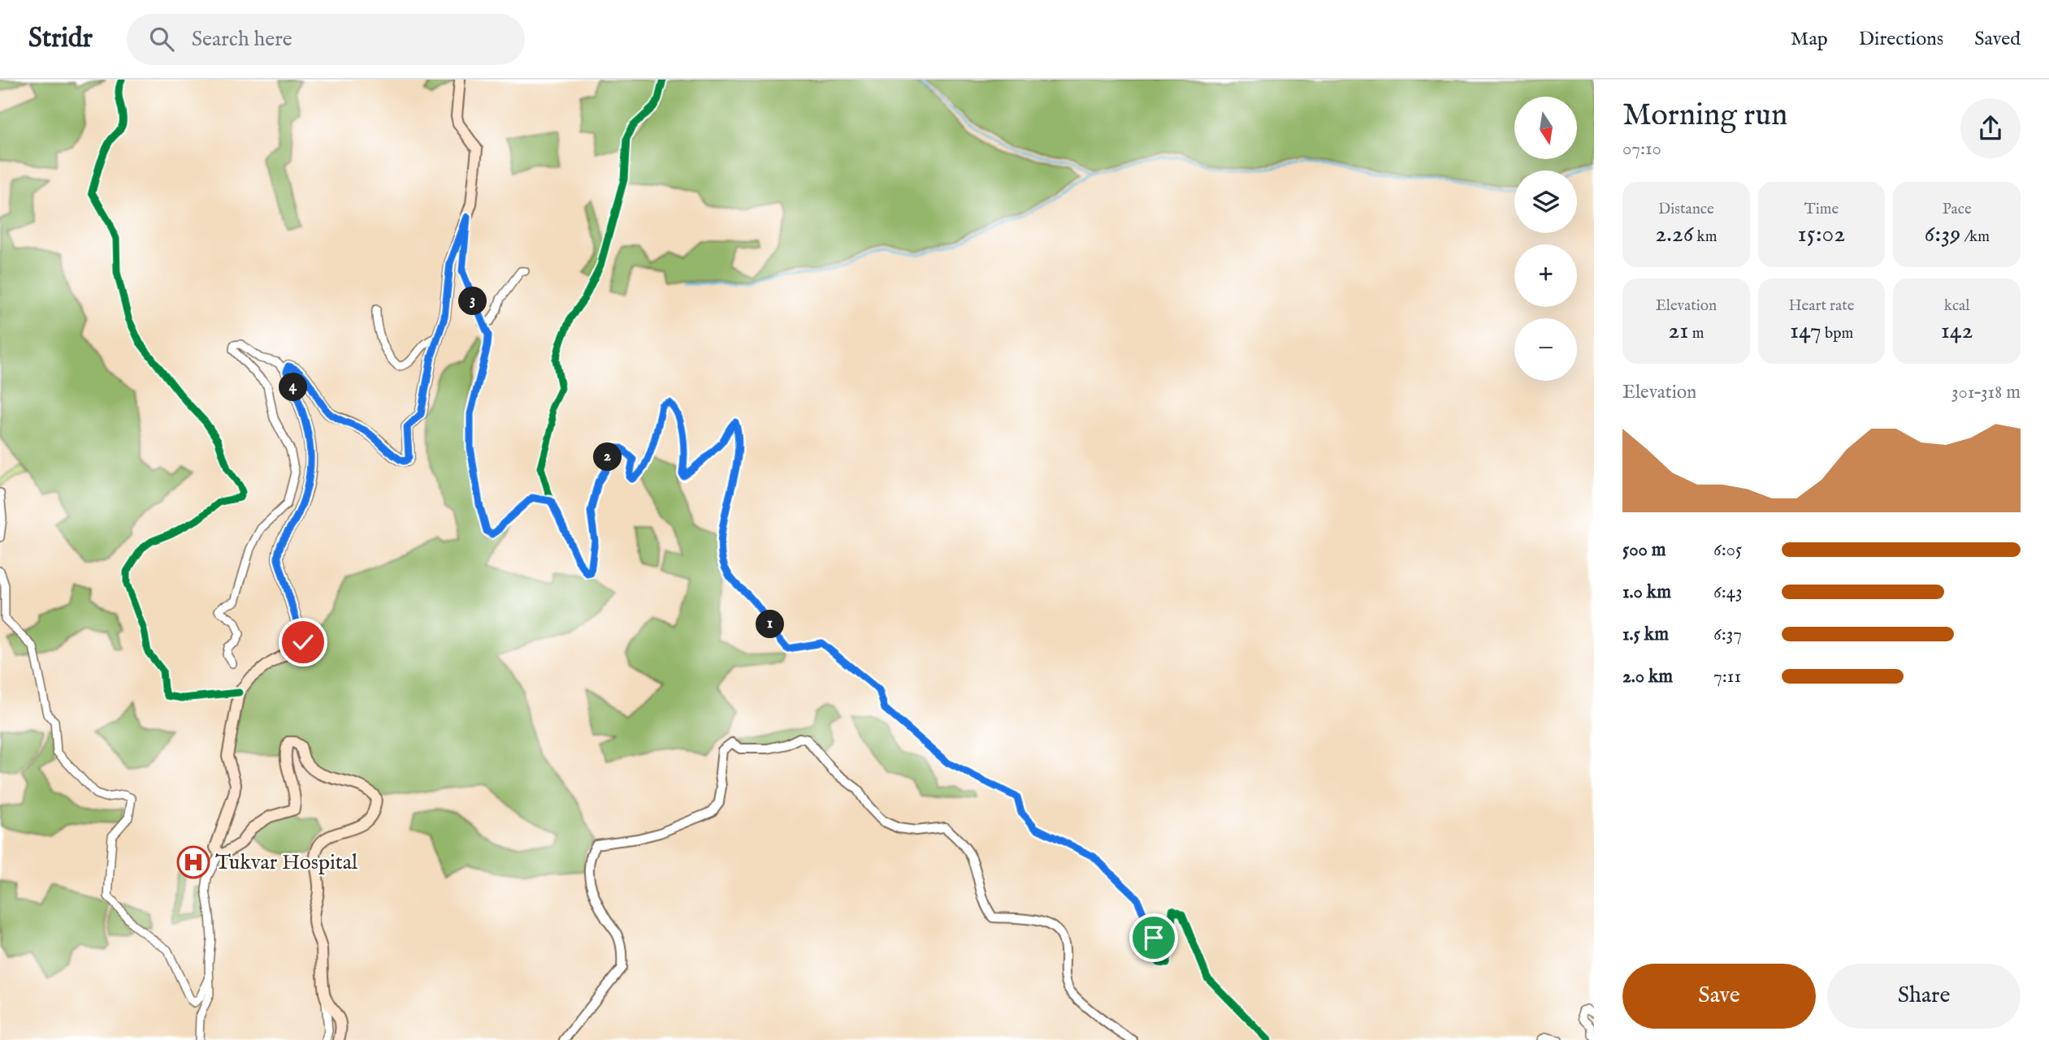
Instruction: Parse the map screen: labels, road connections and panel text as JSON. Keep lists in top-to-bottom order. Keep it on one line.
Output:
{"places":{"hospital":["Tukvar Hospital"]},"north":"bottom","page":{"header":"Stridr","search":"Search here","nav":["Map","Directions","Saved"],"heading":["Morning run","07:10"],"map_buttons":["+","−"],"stats":[["Distance","2.26 km"],["Time","15:02"],["Pace","6:39 /km"],["Elevation","21 m"],["Heart rate","147 bpm"],["kcal","142"]],"pins":["3","4","2","1"],"chart":["Elevation","301–318 m"],"list":[{"name":"500 m","note":"6:05"},{"name":"1.0 km","note":"6:43"},{"name":"1.5 km","note":"6:37"},{"name":"2.0 km","note":"7:11"}],"buttons":["Save","Share"]}}
